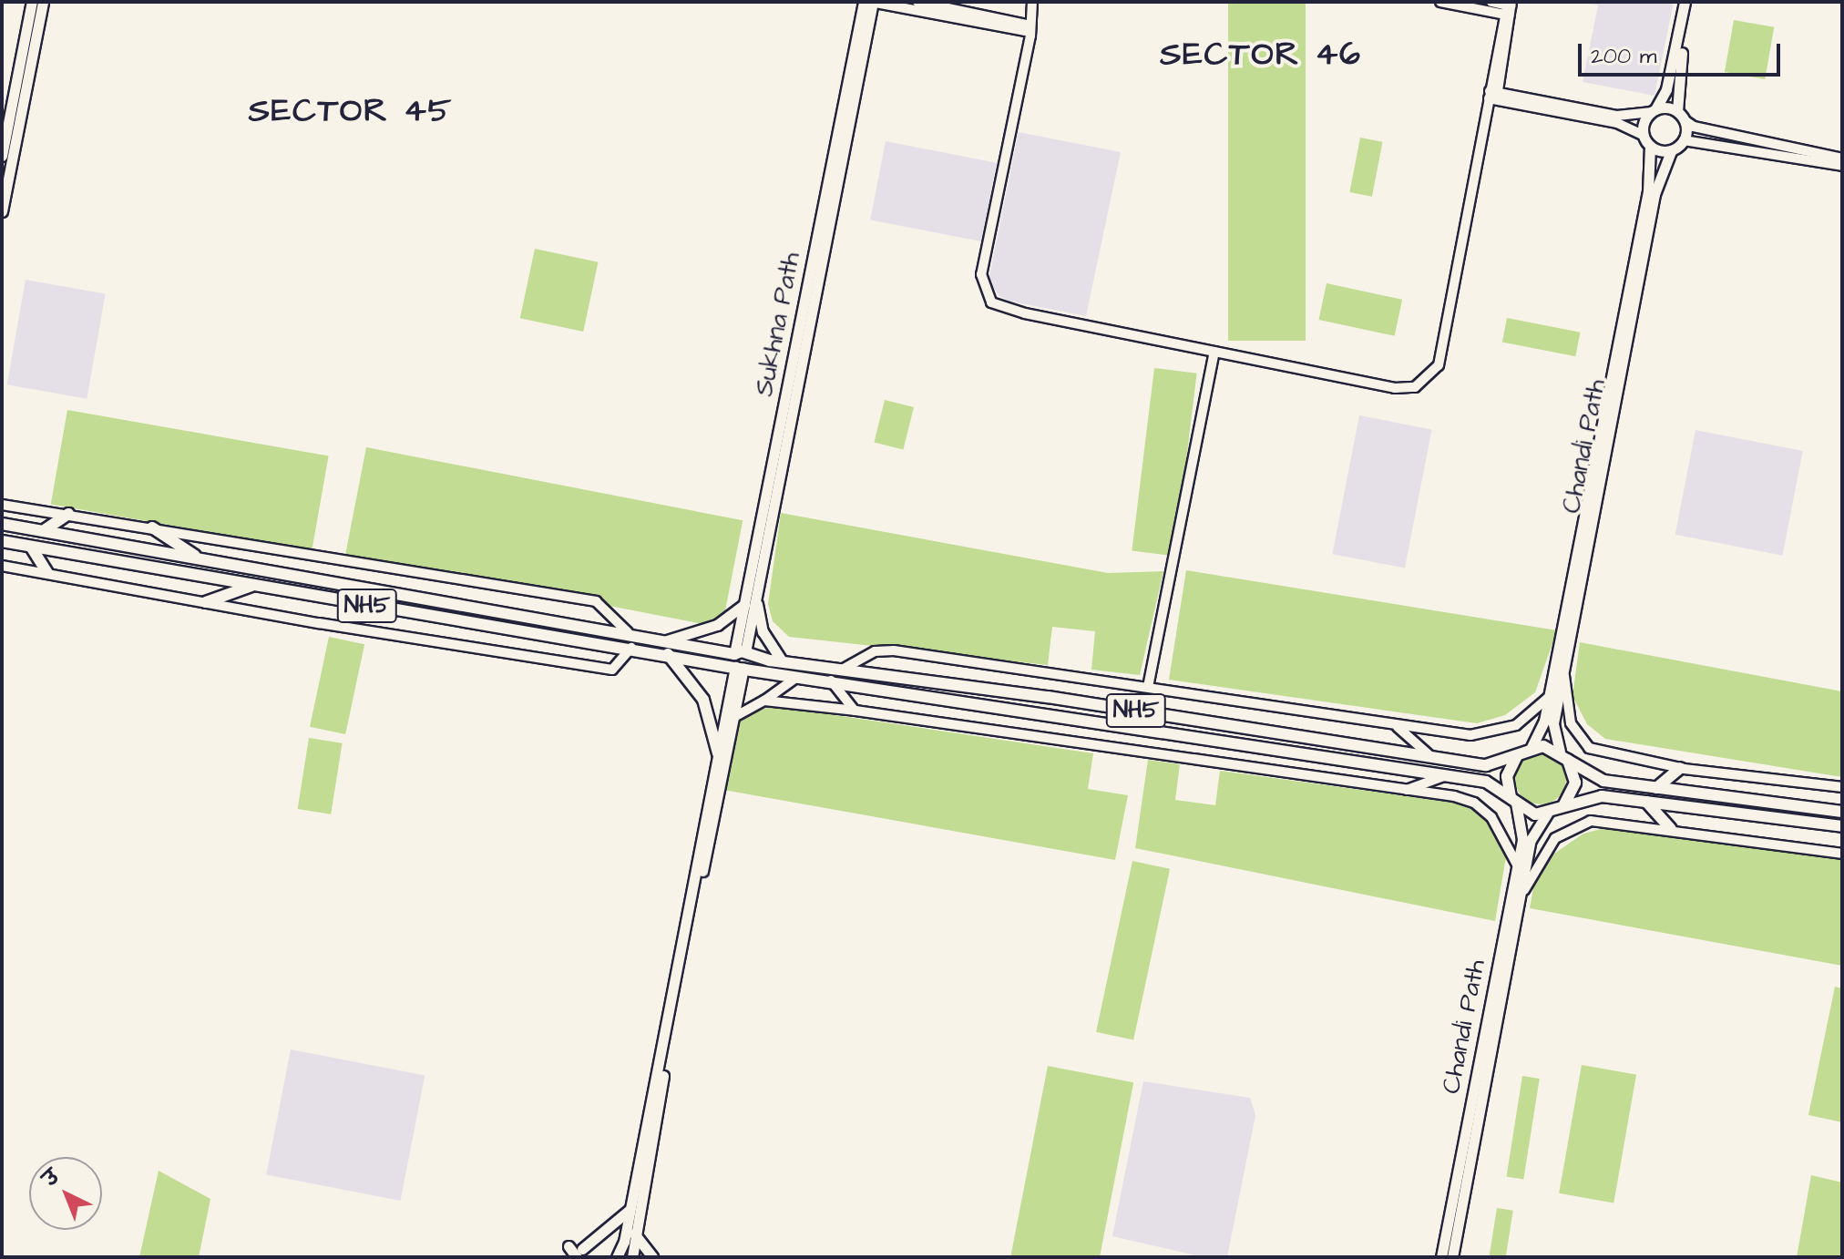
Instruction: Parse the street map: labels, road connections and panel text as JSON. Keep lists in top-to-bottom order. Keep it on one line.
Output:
{"streets":{"highway":["NH5"],"main road":["Sukhna Path","Chandi Path"]},"crossings":[["Sukhna Path","NH5"],["Chandi Path","NH5"]],"districts":["SECTOR 46","SECTOR 45"],"scale_bar":"200 m","north":"top left"}
